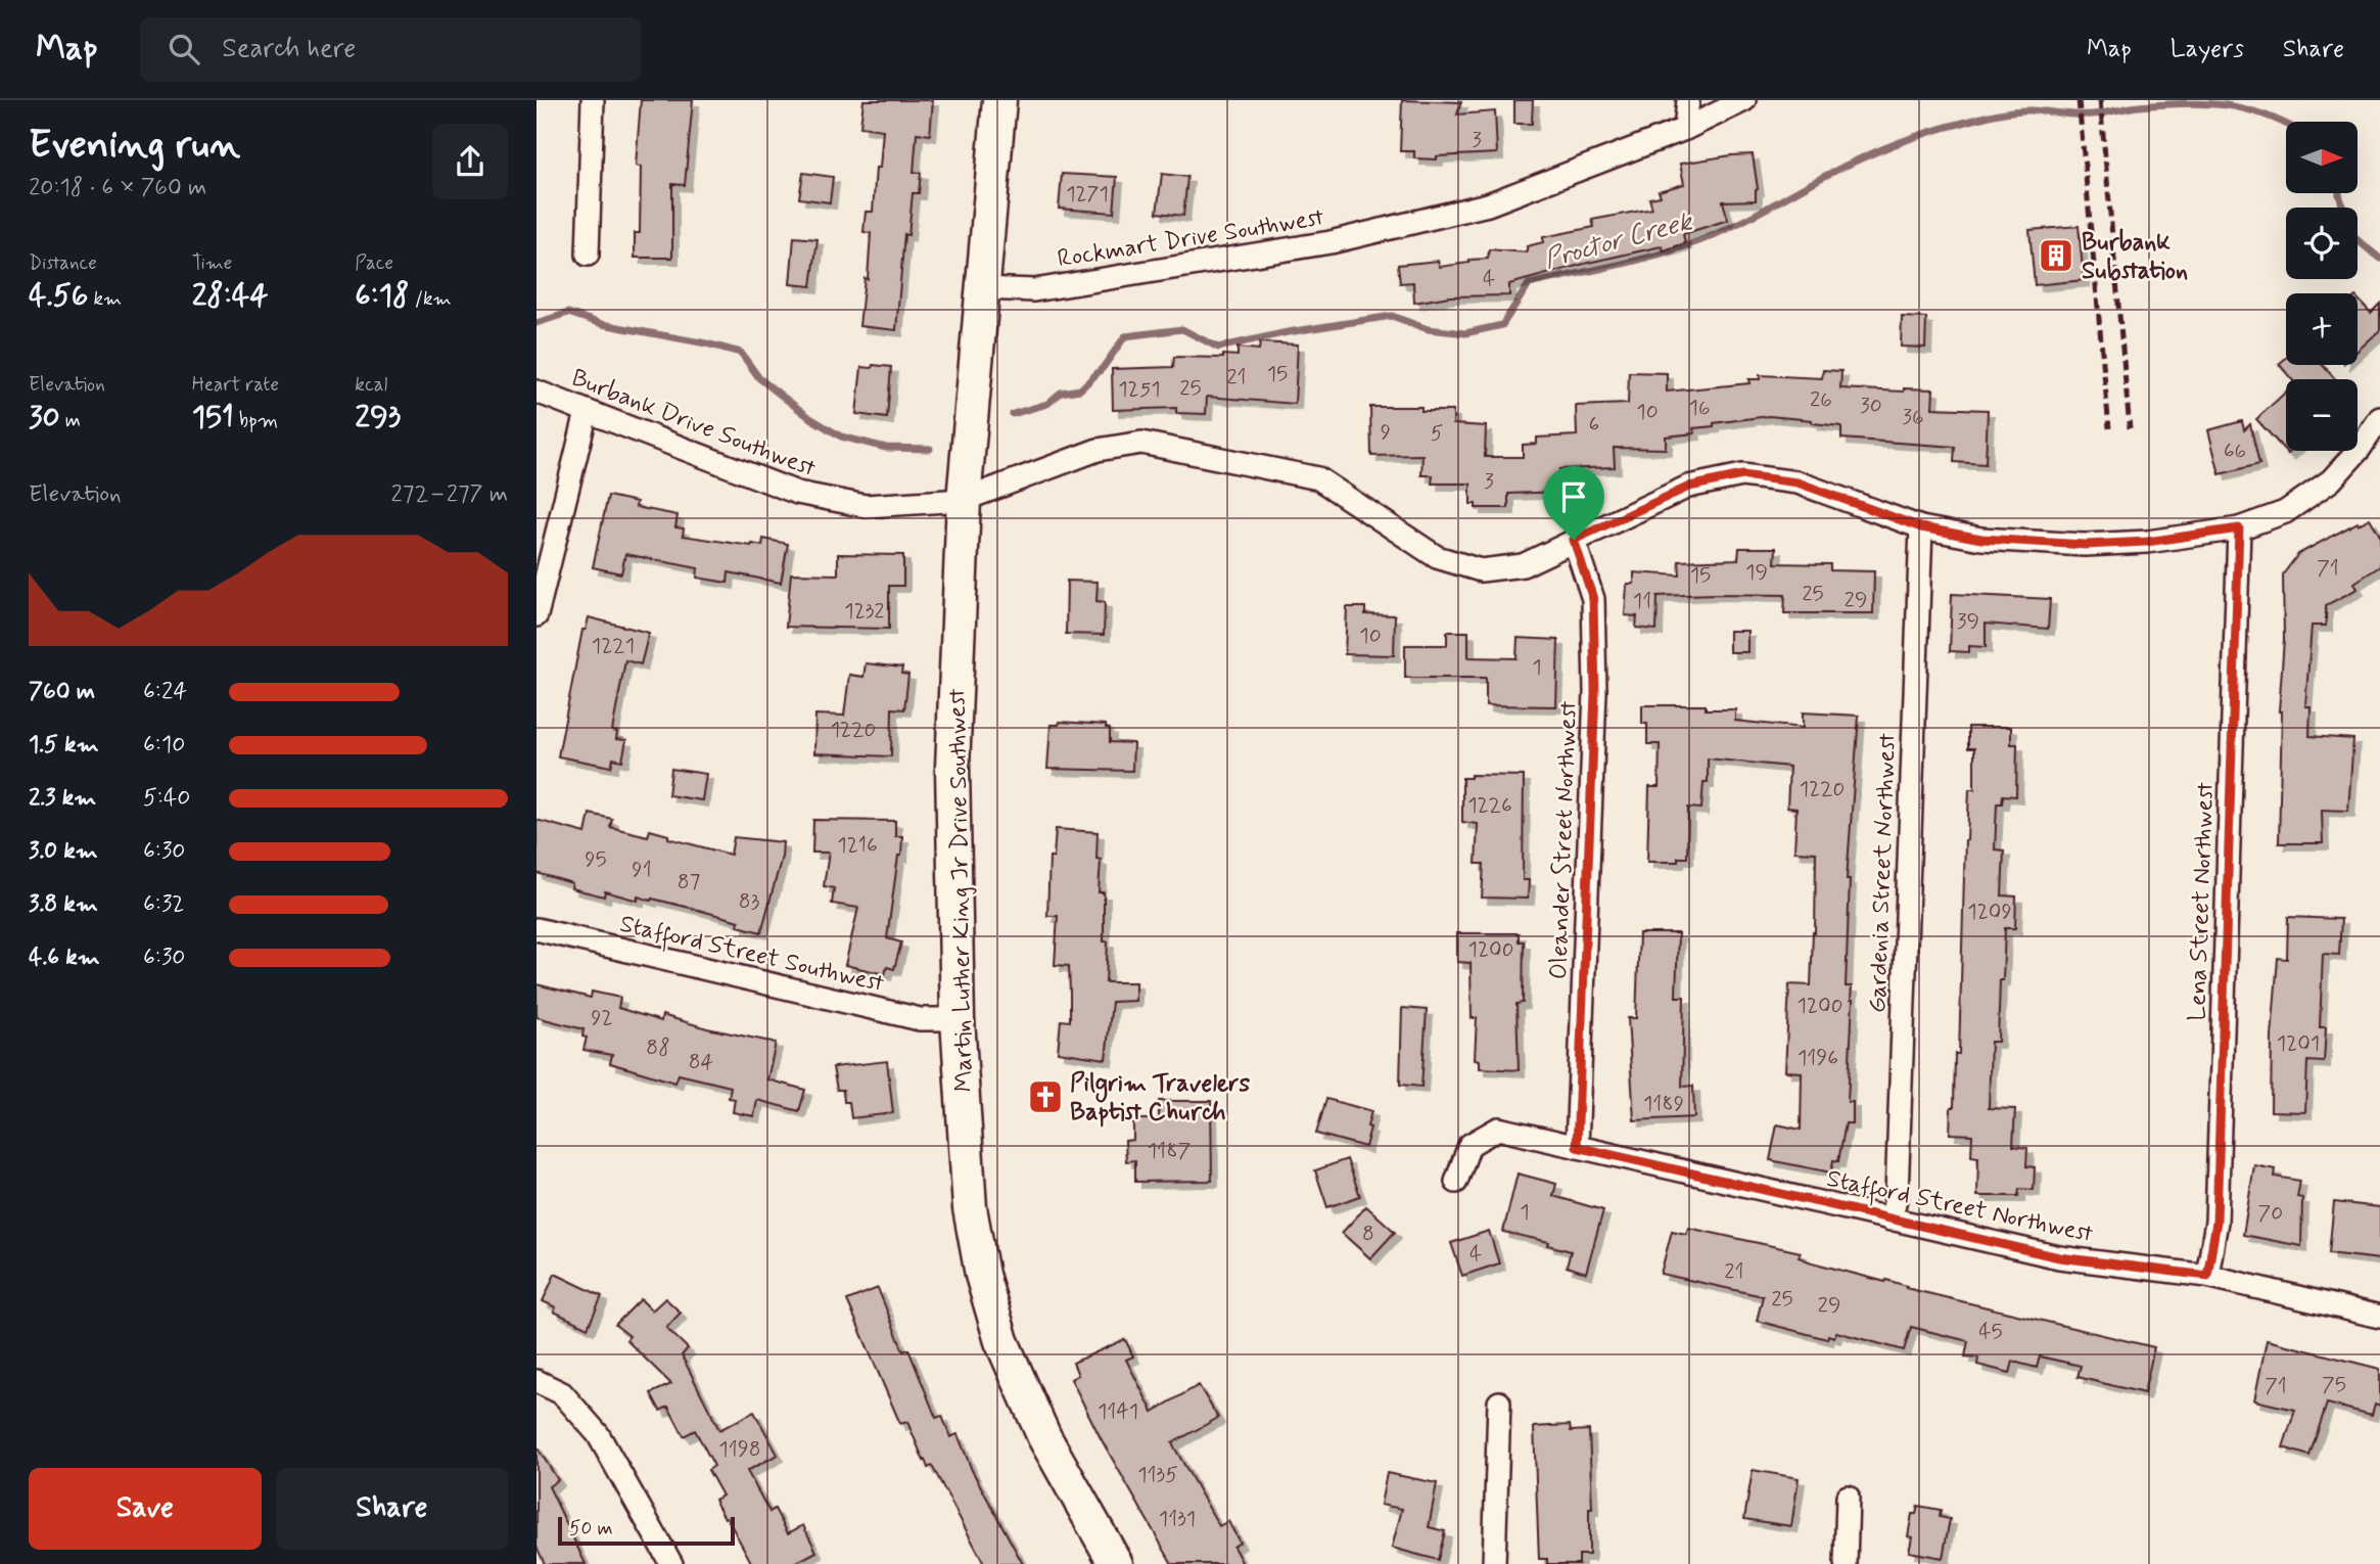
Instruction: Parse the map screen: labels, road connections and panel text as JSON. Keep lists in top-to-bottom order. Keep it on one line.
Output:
{"streets":{"main road":["Martin Luther King Jr Drive Southwest"],"street":["Rockmart Drive Southwest","Burbank Drive Southwest","Oleander Street Northwest","Gardenia Street Northwest","Lena Street Northwest","Stafford Street Southwest","Stafford Street Northwest"]},"crossings":[["Rockmart Drive Southwest","Martin Luther King Jr Drive Southwest"],["Burbank Drive Southwest","Oleander Street Northwest"],["Burbank Drive Southwest","Martin Luther King Jr Drive Southwest"],["Oleander Street Northwest","Stafford Street Northwest"],["Gardenia Street Northwest","Stafford Street Northwest"],["Martin Luther King Jr Drive Southwest","Stafford Street Southwest"],["Lena Street Northwest","Stafford Street Northwest"]],"water":["Proctor Creek"],"places":{"building":["Burbank Substation"],"church":["Pilgrim Travelers Baptist Church"]},"house_numbers":["3","1271","4","15","21","25","1251","26","30","16","10","36","6","9","5","66","3","71","19","15","25","29","11","1232","39","10","1221","1","1220","1220","1226","1216","95","91","87","83","1209","1200","1200","92","1201","88","1196","84","1189","1187","1","70","8","4","21","25","29","45","75","71","1141","1198","1135","1131"],"scale_bar":"50 m","north":"right","page":{"header":"Map","search":"Search here","nav":["Map","Layers","Share"],"heading":["Evening run","20:18 · 6 × 760 m"],"map_buttons":["+","−"],"stats":[["Distance","4.56 km"],["Time","28:44"],["Pace","6:18 /km"],["Elevation","30 m"],["Heart rate","151 bpm"],["kcal","293"]],"chart":["Elevation","272–277 m"],"list":[{"name":"760 m","note":"6:24"},{"name":"1.5 km","note":"6:10"},{"name":"2.3 km","note":"5:40"},{"name":"3.0 km","note":"6:30"},{"name":"3.8 km","note":"6:32"},{"name":"4.6 km","note":"6:30"}],"buttons":["Save","Share"],"scale":"50 m"}}
